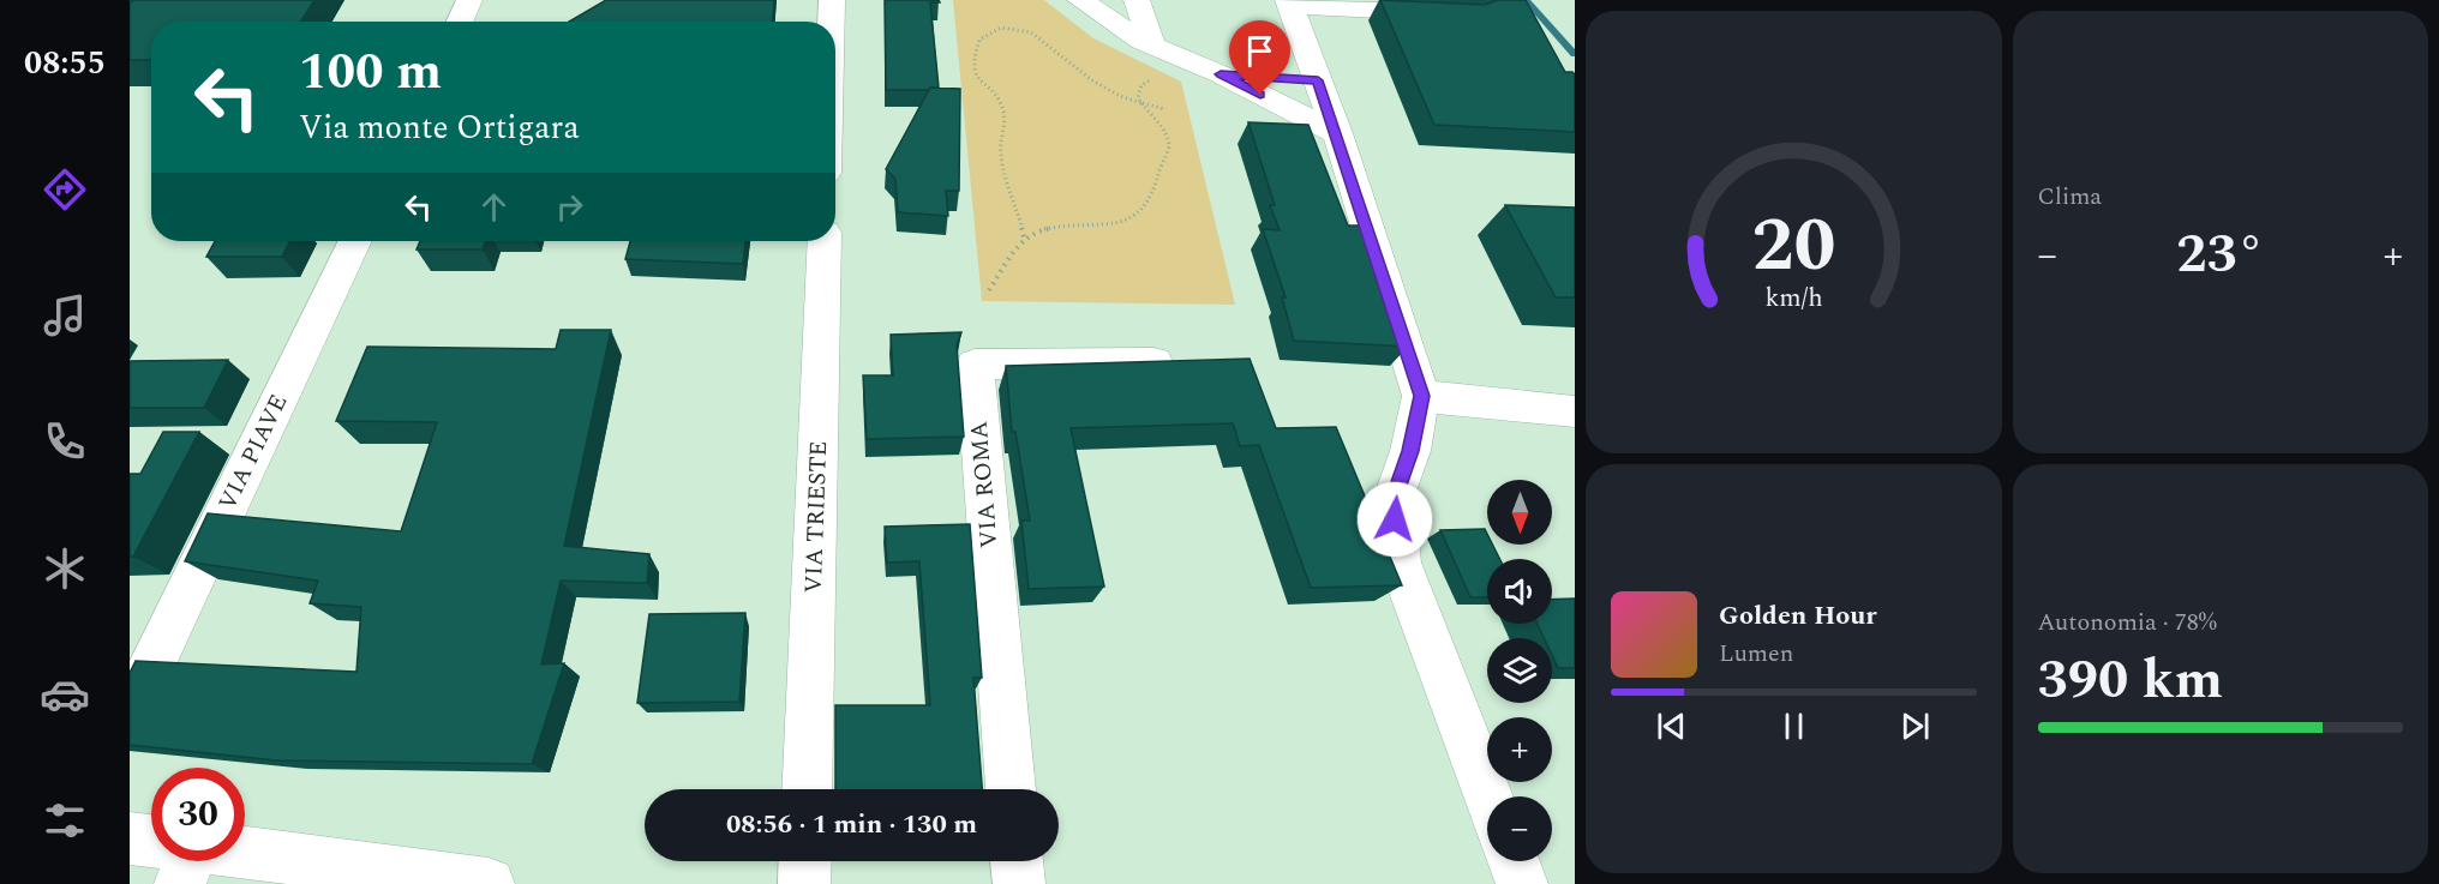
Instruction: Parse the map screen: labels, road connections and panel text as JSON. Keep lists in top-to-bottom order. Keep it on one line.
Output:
{"streets":{"street":["VIA PIAVE","VIA ROMA","VIA TRIESTE"]},"north":"bottom","page":{"tabs":"08:55","tile":["Clima",["Autonomia · 78%","390 km"]],"turn":["100 m","Via monte Ortigara"],"heat":["−","23°","+"],"map_buttons":["+","−"],"song":["Golden Hour","Lumen"],"limit":"30","trip":"08:56 · 1 min · 130 m","gauge":["20","km/h"]}}
